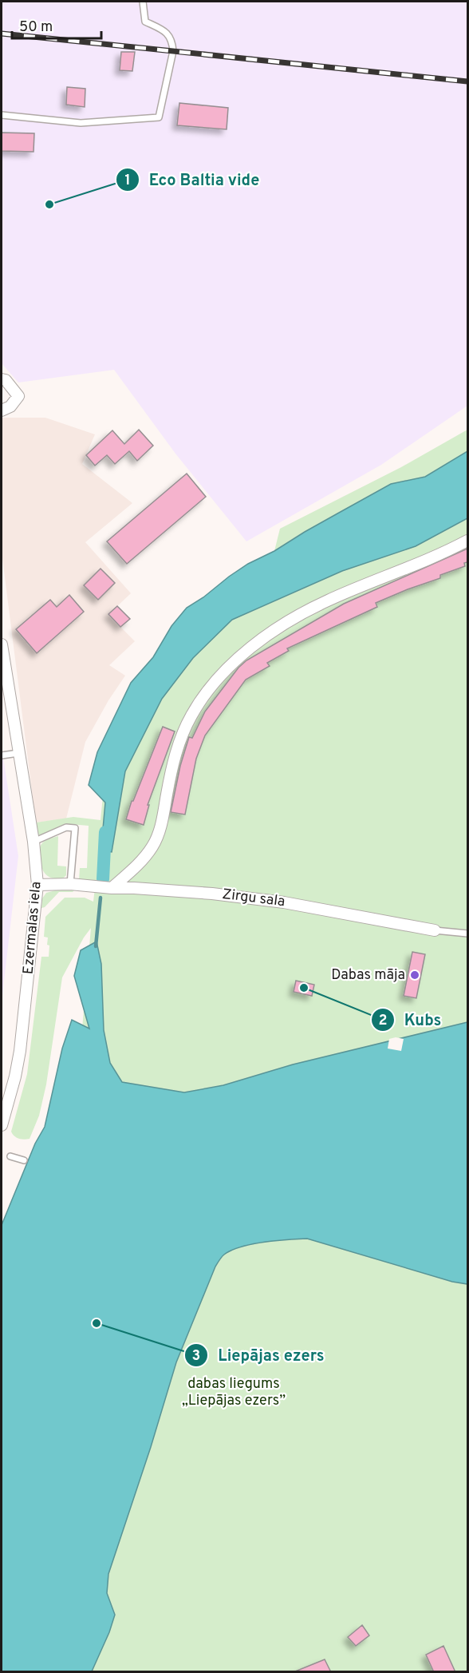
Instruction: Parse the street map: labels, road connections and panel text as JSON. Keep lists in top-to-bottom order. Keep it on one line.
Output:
{"streets":{"street":["Zirgu sala","Ezermalas iela"]},"crossings":[["Zirgu sala","Ezermalas iela"]],"parks":["dabas liegums „Liepājas ezers”"],"places":["Eco Baltia vide","Dabas māja","Kubs","Liepājas ezers"],"scale_bar":"50 m"}
